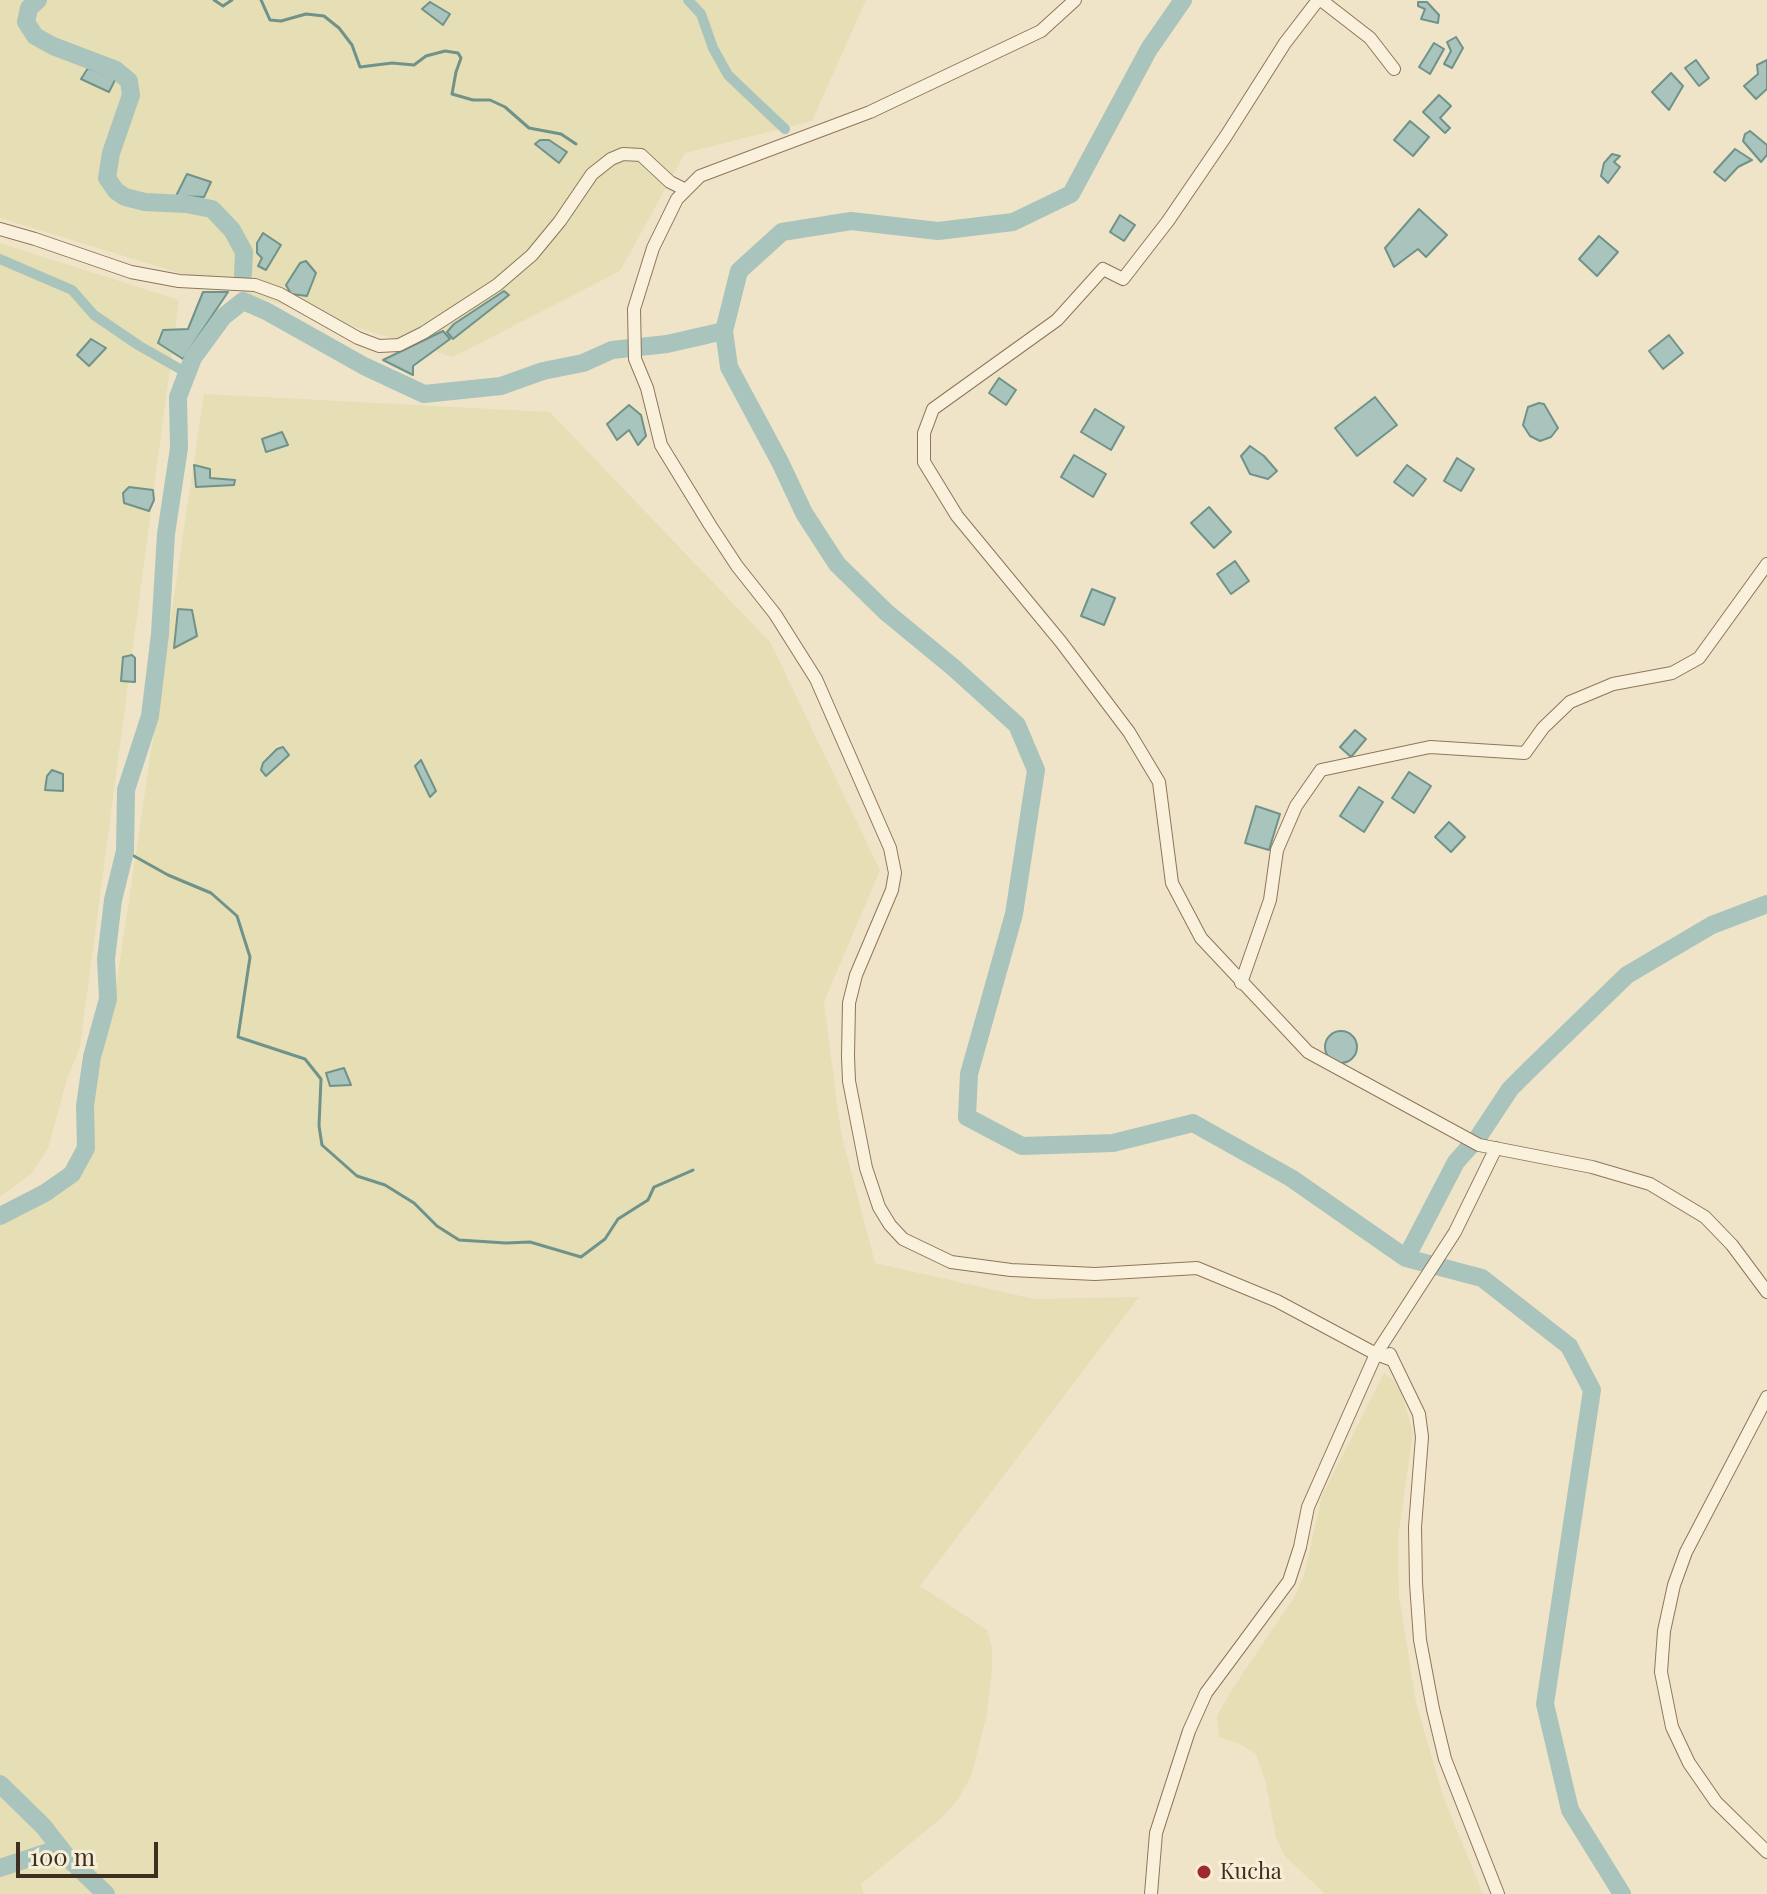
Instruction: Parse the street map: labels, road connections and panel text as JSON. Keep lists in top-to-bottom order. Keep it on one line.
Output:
{"places":["Kucha"],"scale_bar":"100 m"}
